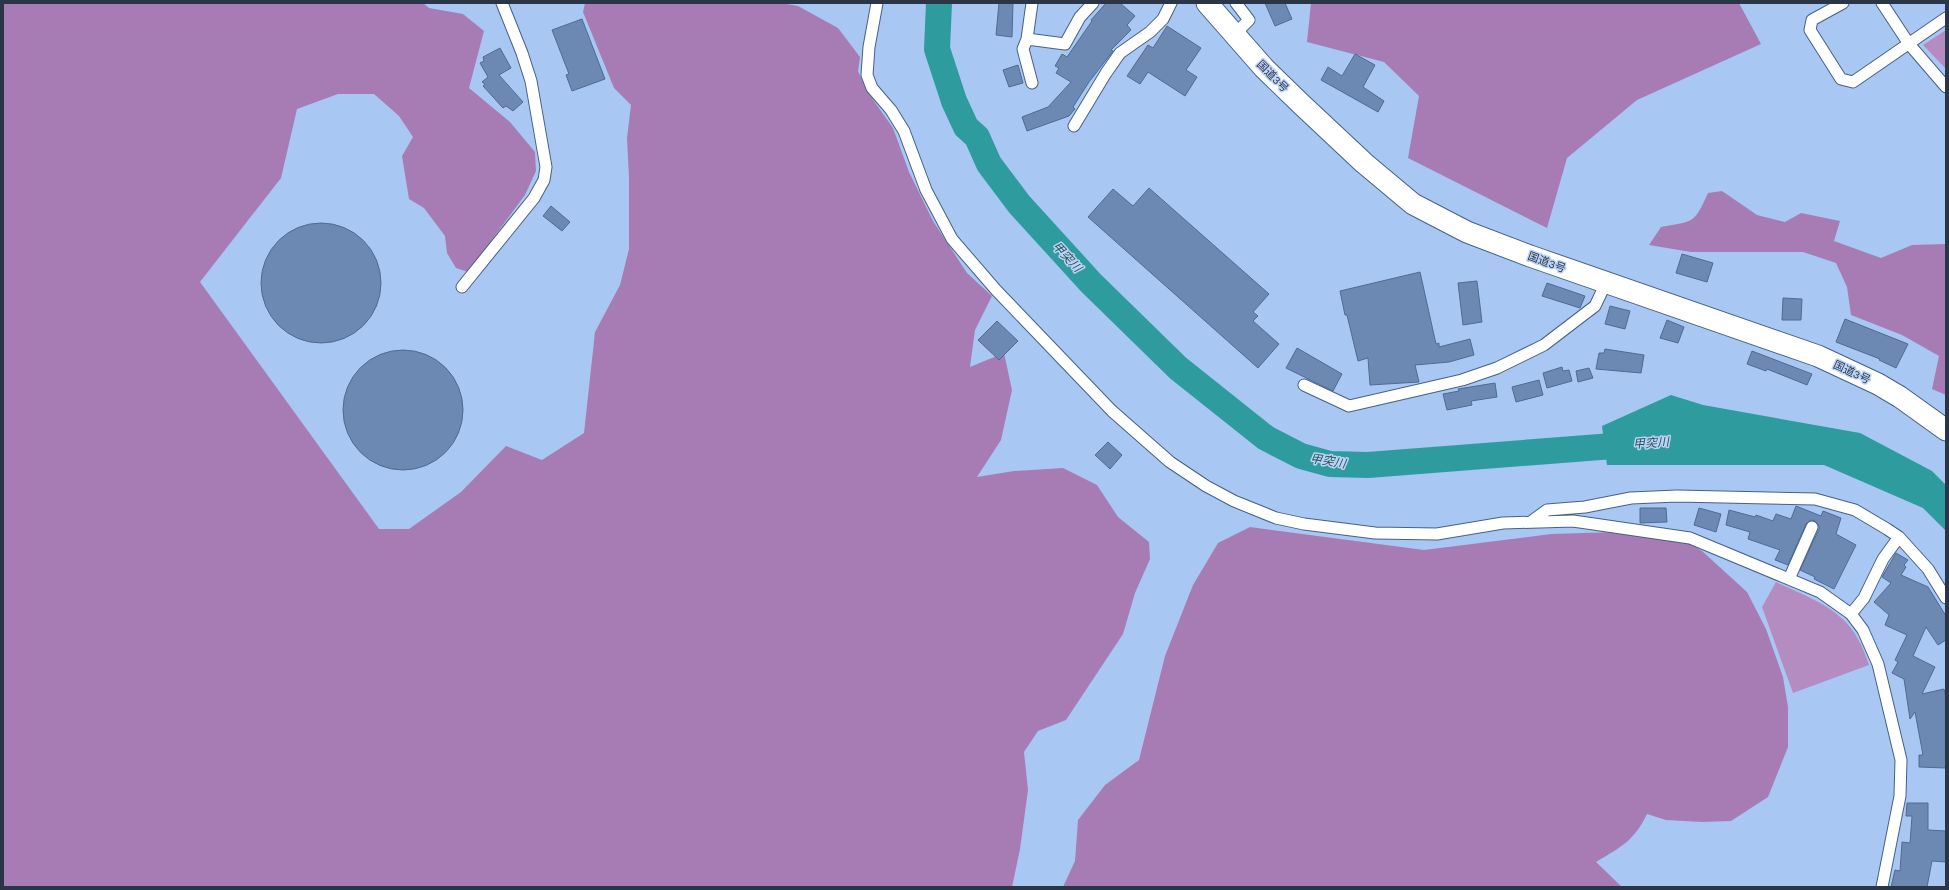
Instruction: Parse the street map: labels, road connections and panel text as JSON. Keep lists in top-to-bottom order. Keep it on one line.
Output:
{"streets":{"highway":["国道3号"]},"water":["甲突川"]}
